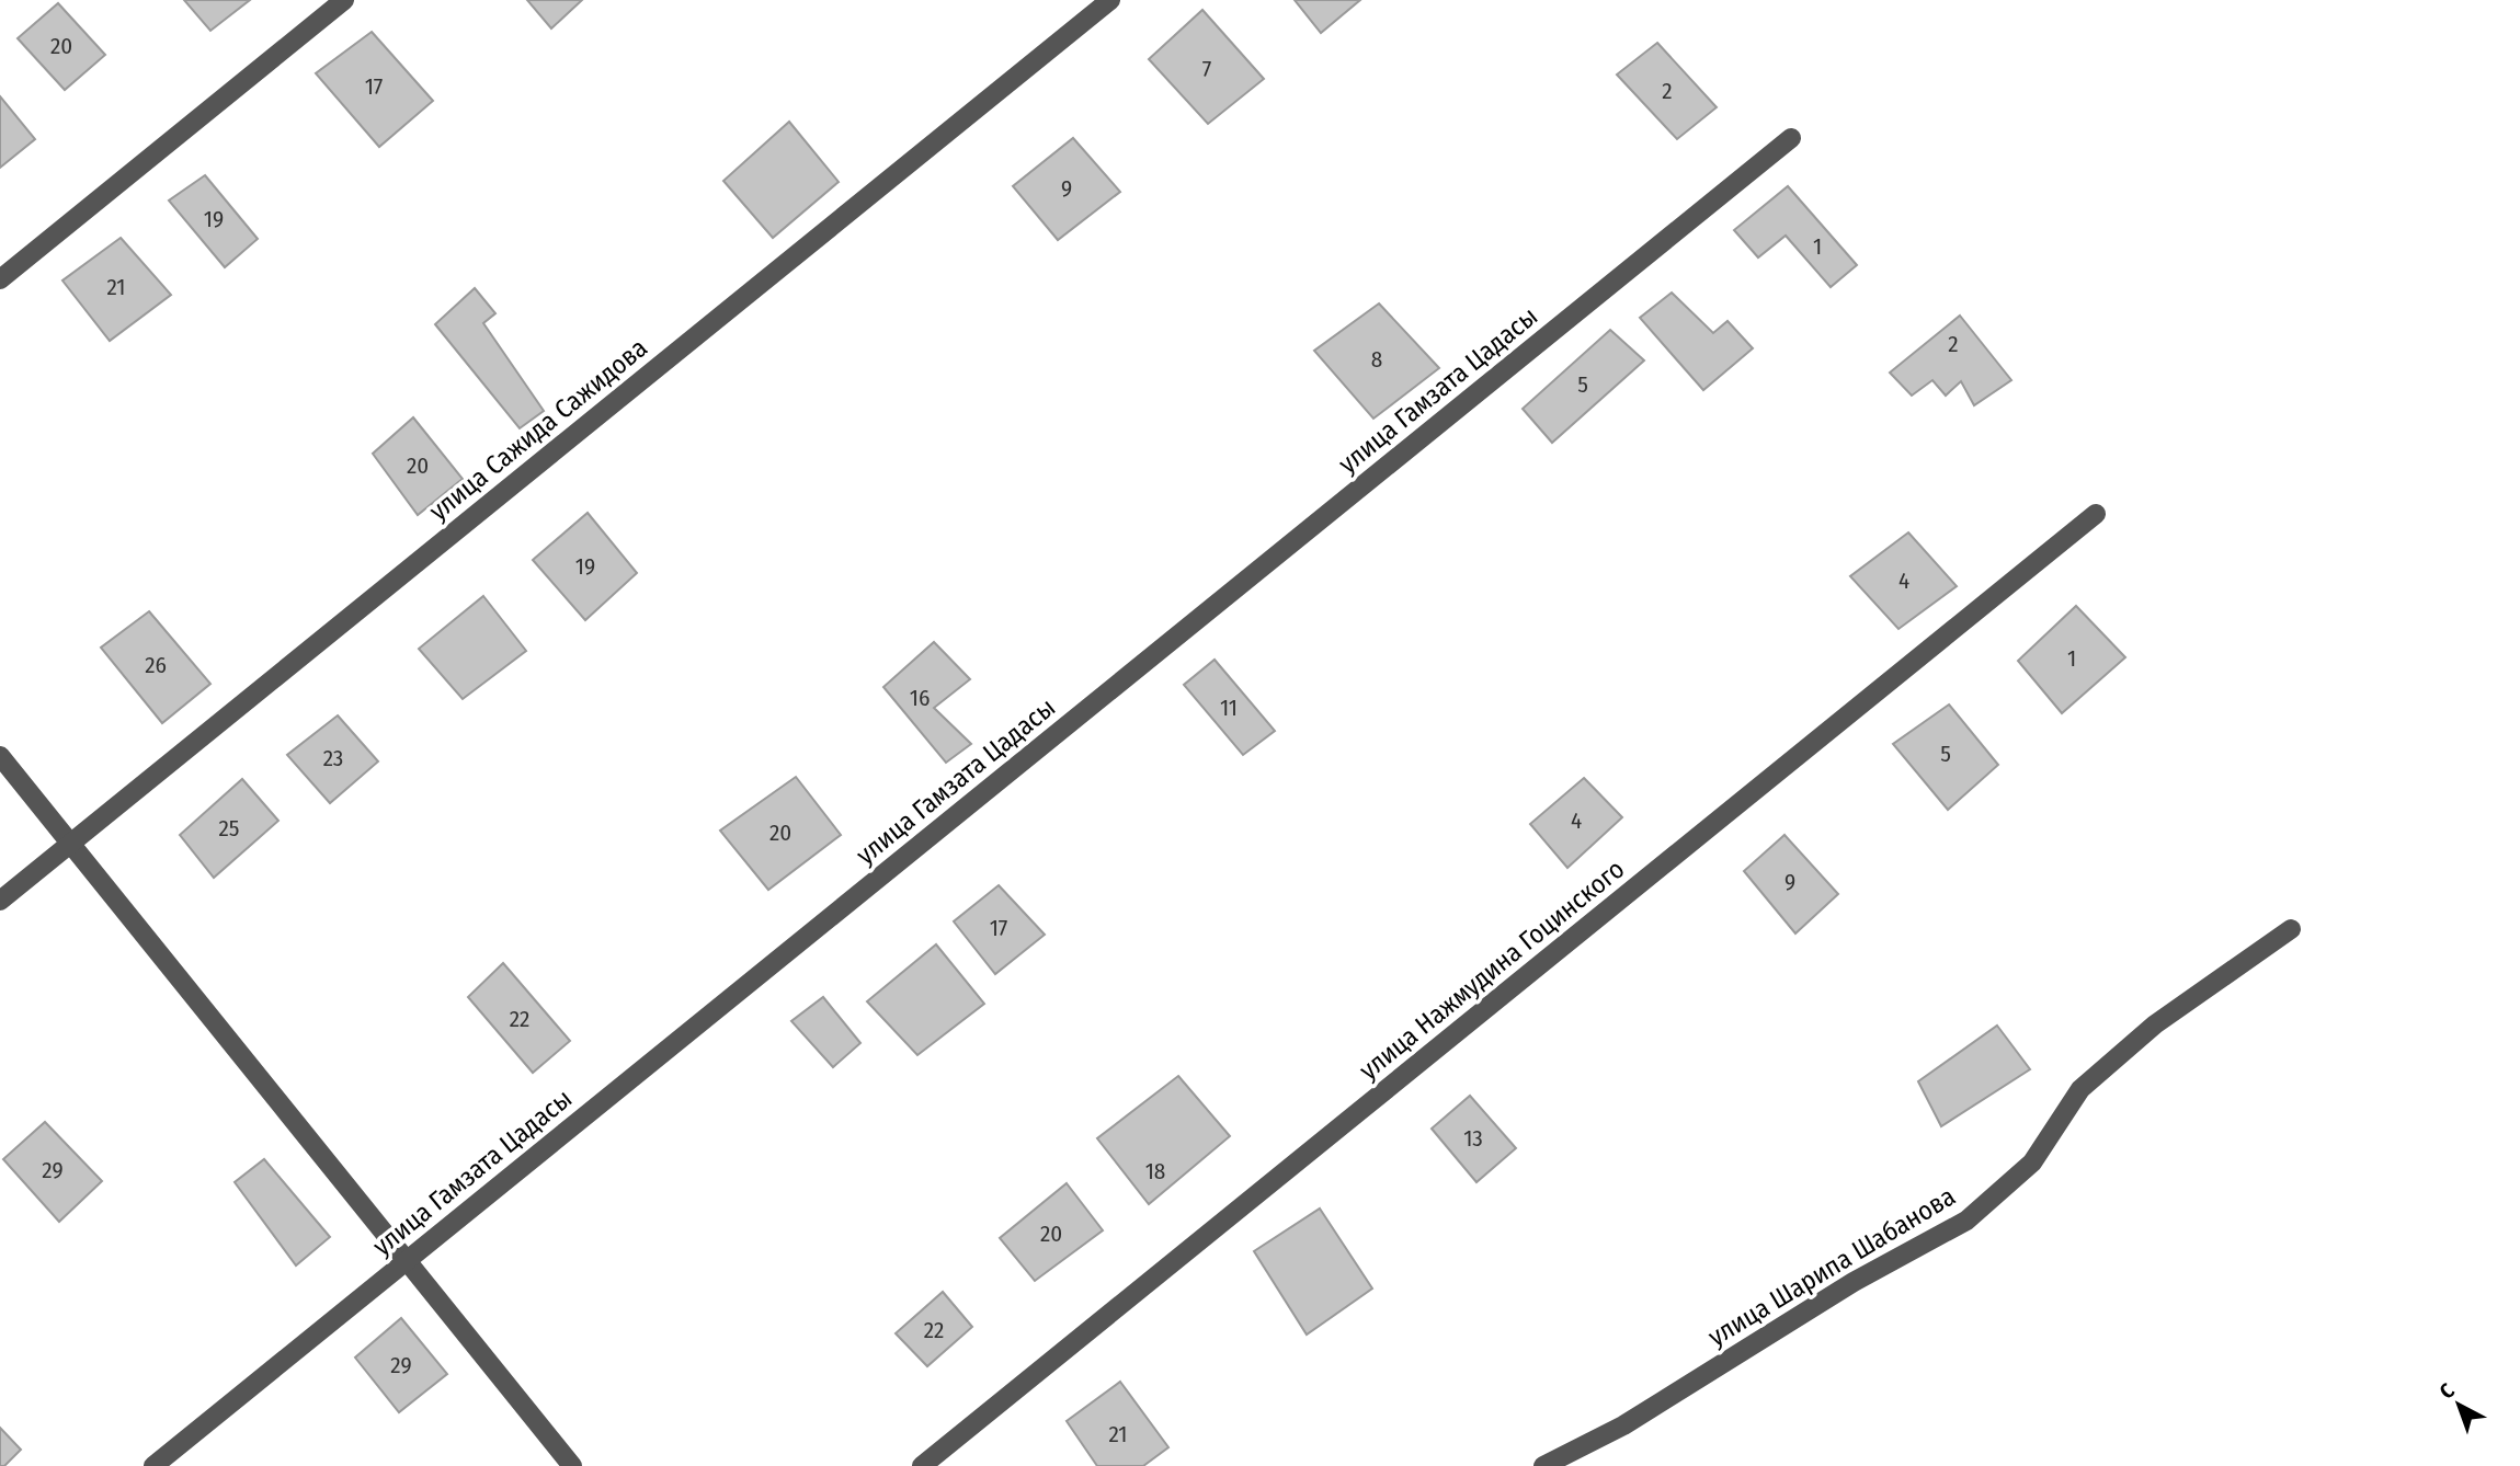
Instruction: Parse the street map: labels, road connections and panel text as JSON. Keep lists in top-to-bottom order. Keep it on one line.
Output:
{"streets":{"street":["улица Гамзата Цадасы","улица Сажида Сажидова","улица Нажмудина Гоцинского","улица Шарипа Шабанова"]},"house_numbers":["20","7","17","2","9","19","1","21","2","8","5","20","19","4","1","26","16","11","5","23","4","25","20","9","17","22","13","29","18","20","22","29","21"],"north":"top left"}
